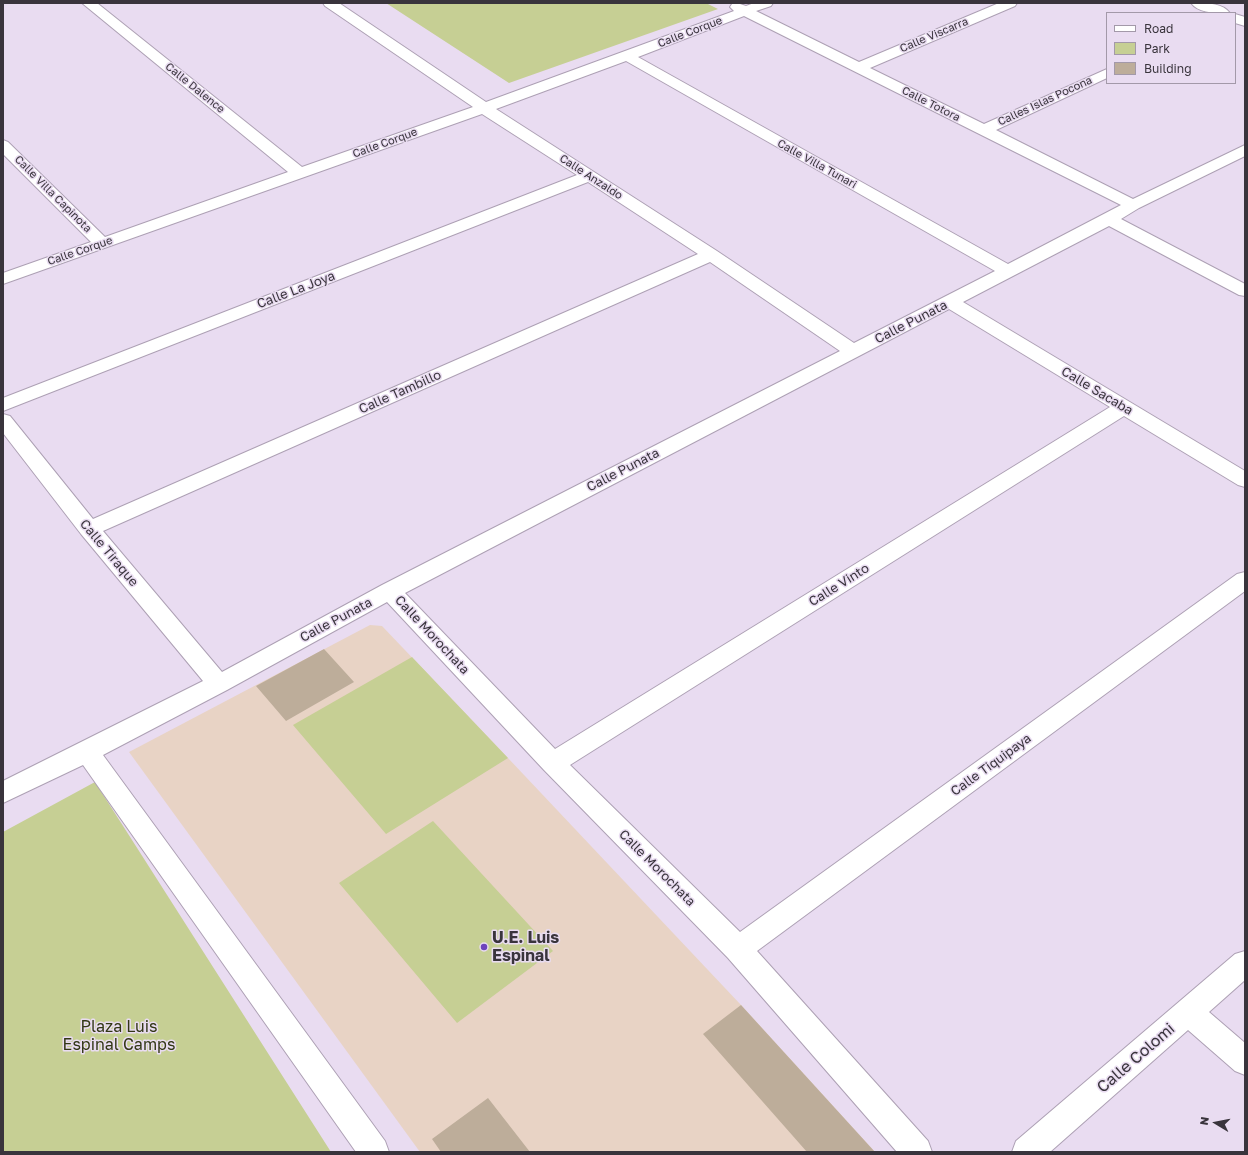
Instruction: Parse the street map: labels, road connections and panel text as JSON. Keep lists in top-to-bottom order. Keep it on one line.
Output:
{"streets":{"street":["Calle Corque","Calle Viscarra","Calle Dalence","Calles Islas Pocona","Calle Totora","Calle Villa Tunari","Calle Anzaldo","Calle Villa Capinota","Calle La Joya","Calle Punata","Calle Sacaba","Calle Tambillo","Calle Tiraque","Calle Vinto","Calle Morochata","Calle Tiquipaya","Calle Colomi"]},"crossings":[["Calle Corque","Calle Dalence"],["Calle Corque","Calle Totora"],["Calle Corque","Calle Villa Tunari"],["Calle Corque","Calle Anzaldo"],["Calle Corque","Calle Villa Capinota"],["Calle Viscarra","Calle Totora"],["Calles Islas Pocona","Calle Totora"],["Calle Totora","Calle Punata"],["Calle Villa Tunari","Calle Punata"],["Calle Anzaldo","Calle La Joya"],["Calle Anzaldo","Calle Punata"],["Calle Anzaldo","Calle Tambillo"],["Calle Punata","Calle Sacaba"],["Calle Punata","Calle Tiraque"],["Calle Punata","Calle Morochata"],["Calle Sacaba","Calle Vinto"],["Calle Tambillo","Calle Tiraque"],["Calle Vinto","Calle Morochata"],["Calle Morochata","Calle Tiquipaya"]],"parks":["Plaza Luis Espinal Camps"],"places":["U.E. Luis Espinal"],"legend":["Road","Park","Building"],"north":"left"}
